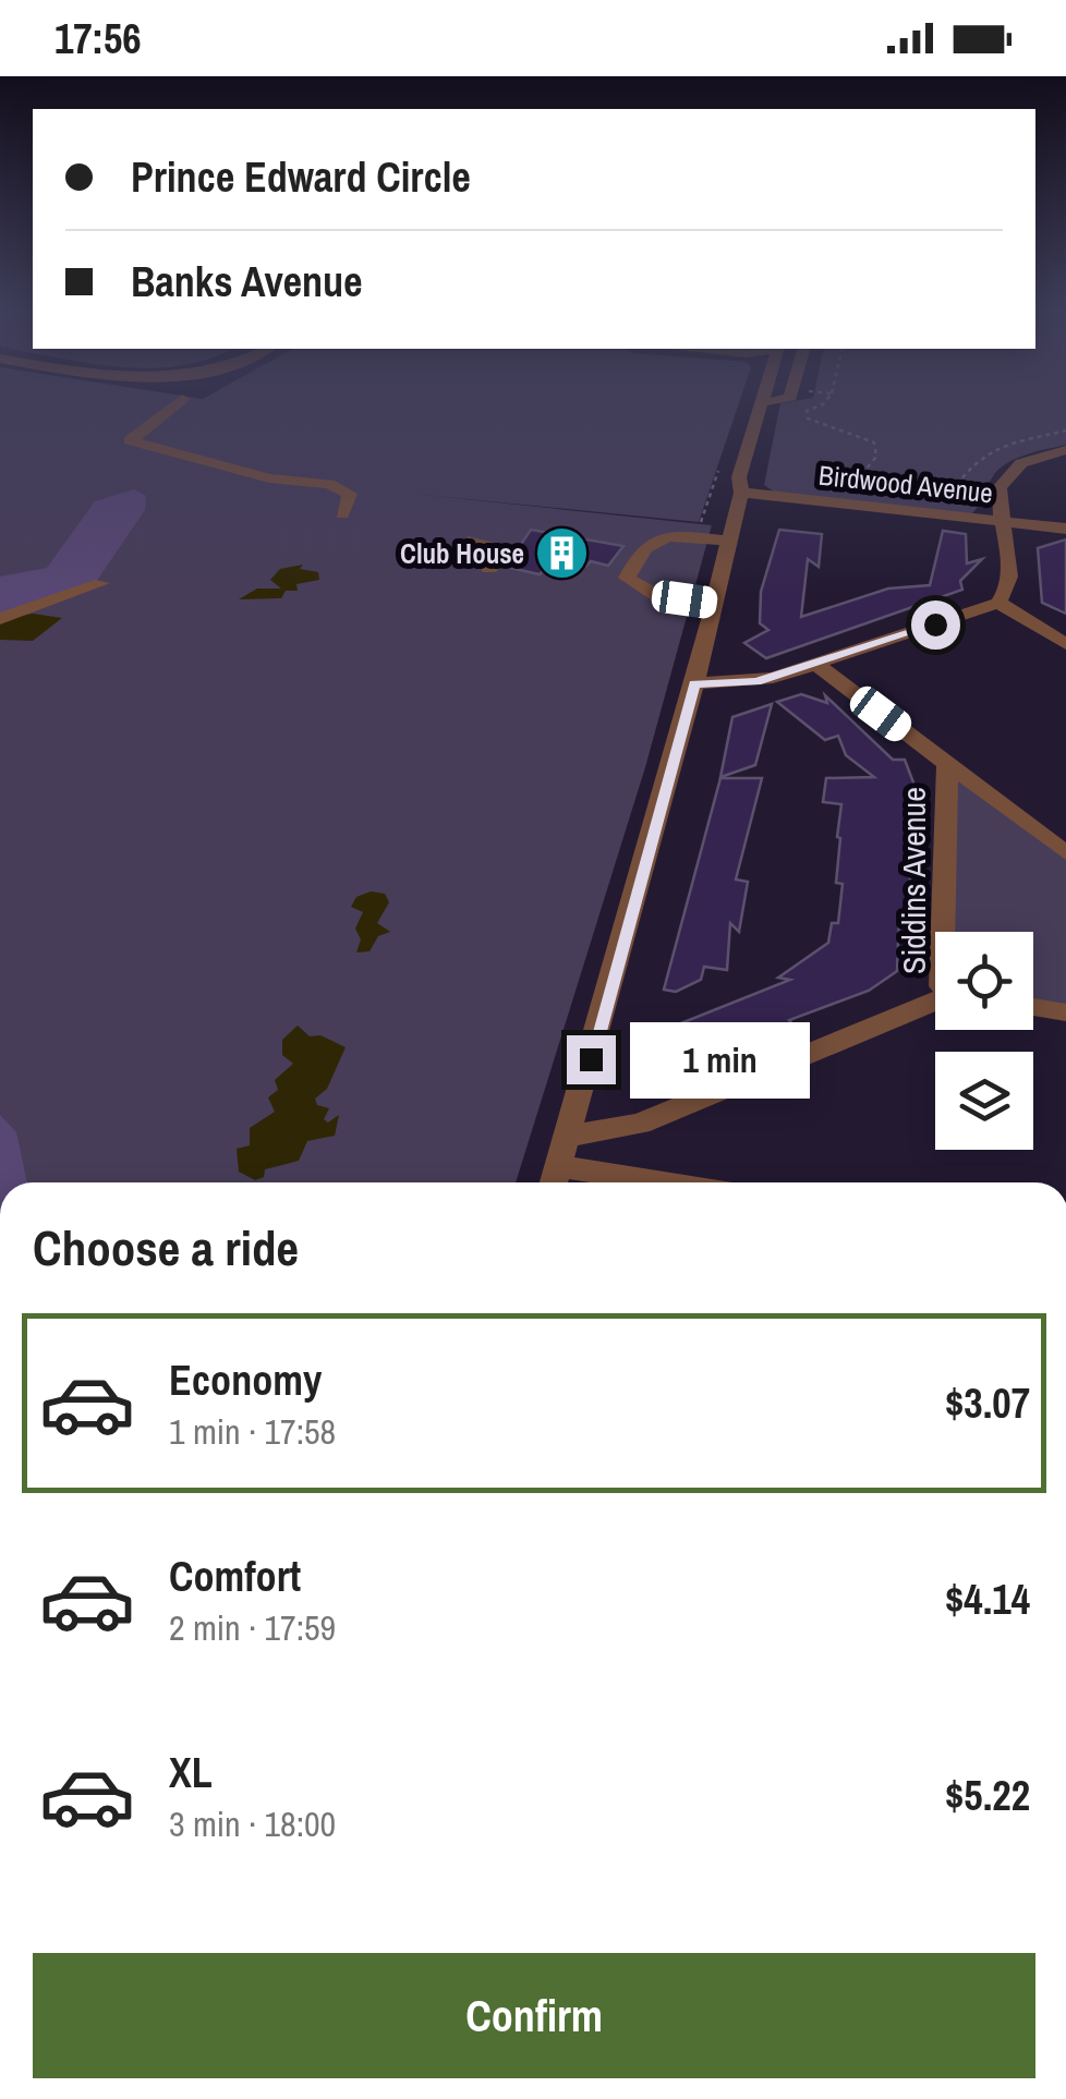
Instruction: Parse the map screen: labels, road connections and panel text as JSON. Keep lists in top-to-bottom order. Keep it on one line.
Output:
{"streets":{"street":["Birdwood Avenue","Siddins Avenue"]},"places":{"building":["Club House"]},"page":{"status":"17:56","banner":["Prince Edward Circle","Banks Avenue"],"bubble":"1 min","heading":"Choose a ride","list":[{"name":"Economy","note":"1 min · 17:58","value":"$3.07"},{"name":"Comfort","note":"2 min · 17:59","value":"$4.14"},{"name":"XL","note":"3 min · 18:00","value":"$5.22"}],"buttons":"Confirm"}}
